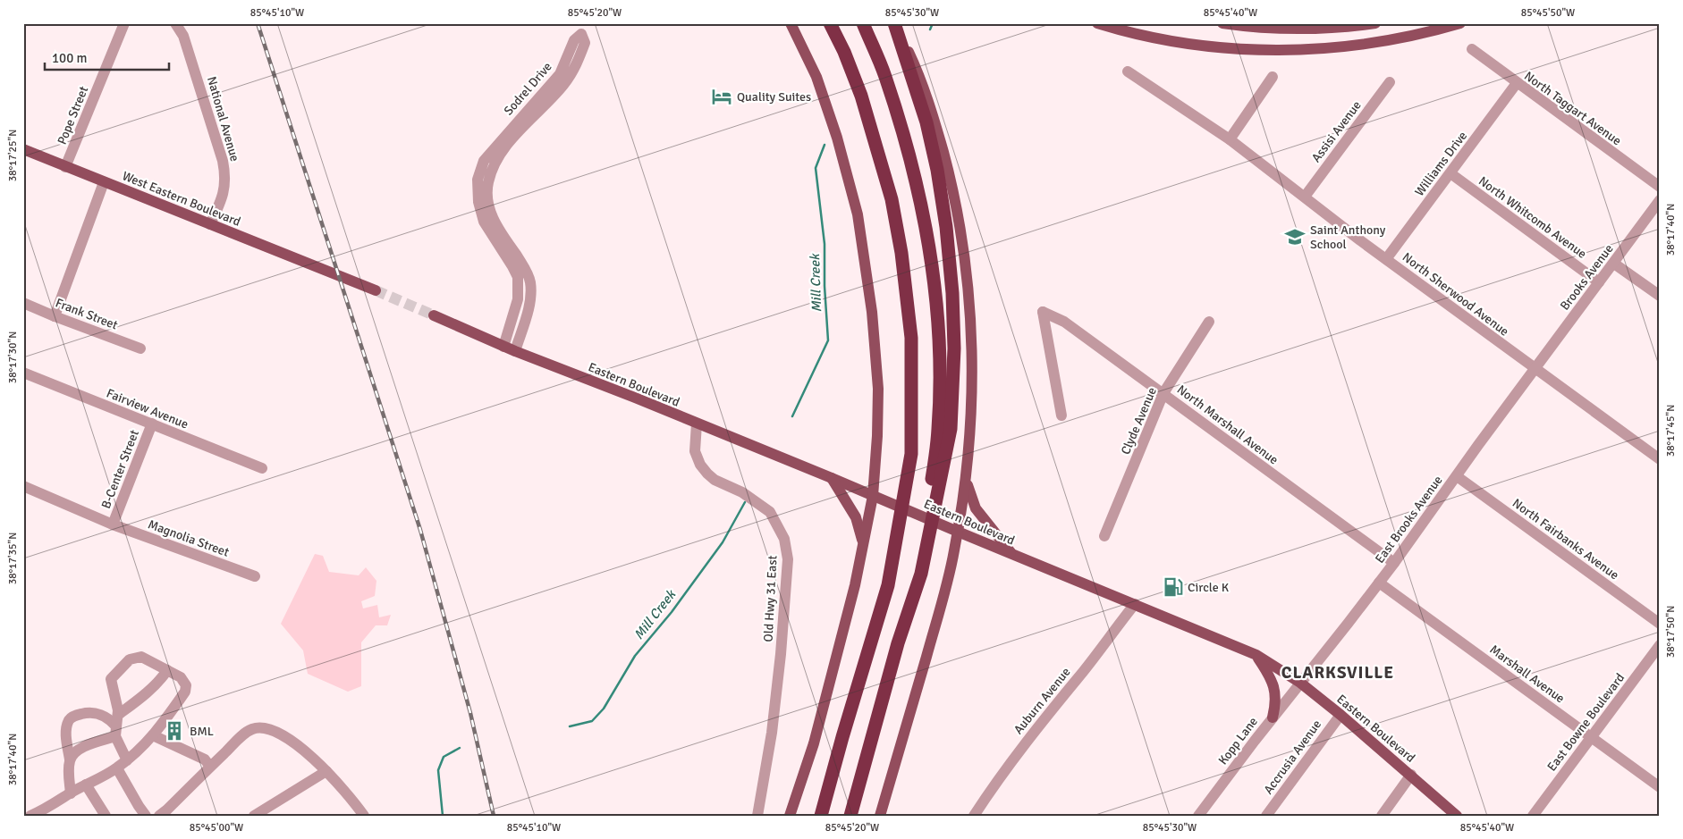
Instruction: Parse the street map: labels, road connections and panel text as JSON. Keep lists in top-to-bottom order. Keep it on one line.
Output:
{"streets":{"main road":["West Eastern Boulevard","Eastern Boulevard"],"street":["Sodrel Drive","North Taggart Avenue","Pope Street","National Avenue","Assisi Avenue","Williams Drive","North Whitcomb Avenue","Brooks Avenue","North Sherwood Avenue","Frank Street","Fairview Avenue","Clyde Avenue","North Marshall Avenue","B-Center Street","East Brooks Avenue","Magnolia Street","North Fairbanks Avenue","Old Hwy 31 East","Marshall Avenue","Auburn Avenue","East Bowne Boulevard","Kopp Lane","Accrusia Avenue"]},"crossings":[["Sodrel Drive","Eastern Boulevard"],["North Taggart Avenue","Williams Drive"],["Pope Street","West Eastern Boulevard"],["National Avenue","West Eastern Boulevard"],["Assisi Avenue","North Sherwood Avenue"],["Williams Drive","North Whitcomb Avenue"],["Williams Drive","North Sherwood Avenue"],["North Whitcomb Avenue","Brooks Avenue"],["Brooks Avenue","North Sherwood Avenue"],["Brooks Avenue","East Brooks Avenue"],["North Sherwood Avenue","East Brooks Avenue"],["Eastern Boulevard","East Brooks Avenue"],["Eastern Boulevard","Old Hwy 31 East"],["Eastern Boulevard","Auburn Avenue"],["Eastern Boulevard","Kopp Lane"],["Eastern Boulevard","Accrusia Avenue"],["Fairview Avenue","B-Center Street"],["Clyde Avenue","North Marshall Avenue"],["North Marshall Avenue","East Brooks Avenue"],["B-Center Street","Magnolia Street"],["East Brooks Avenue","North Fairbanks Avenue"],["East Brooks Avenue","Marshall Avenue"],["East Brooks Avenue","Kopp Lane"],["Marshall Avenue","East Bowne Boulevard"]],"districts":["CLARKSVILLE"],"water":["Mill Creek"],"places":{"hotel":["Quality Suites"],"school or university":["Saint Anthony School"],"fuel station":["Circle K"],"building":["BML"]},"scale_bar":"100 m","coordinates":["85°45'10\"W","85°45'20\"W","85°45'30\"W","85°45'40\"W","85°45'50\"W","38°17'25\"N","38°17'40\"N","38°17'30\"N","38°17'45\"N","38°17'35\"N","38°17'50\"N","85°45'00\"W"]}
